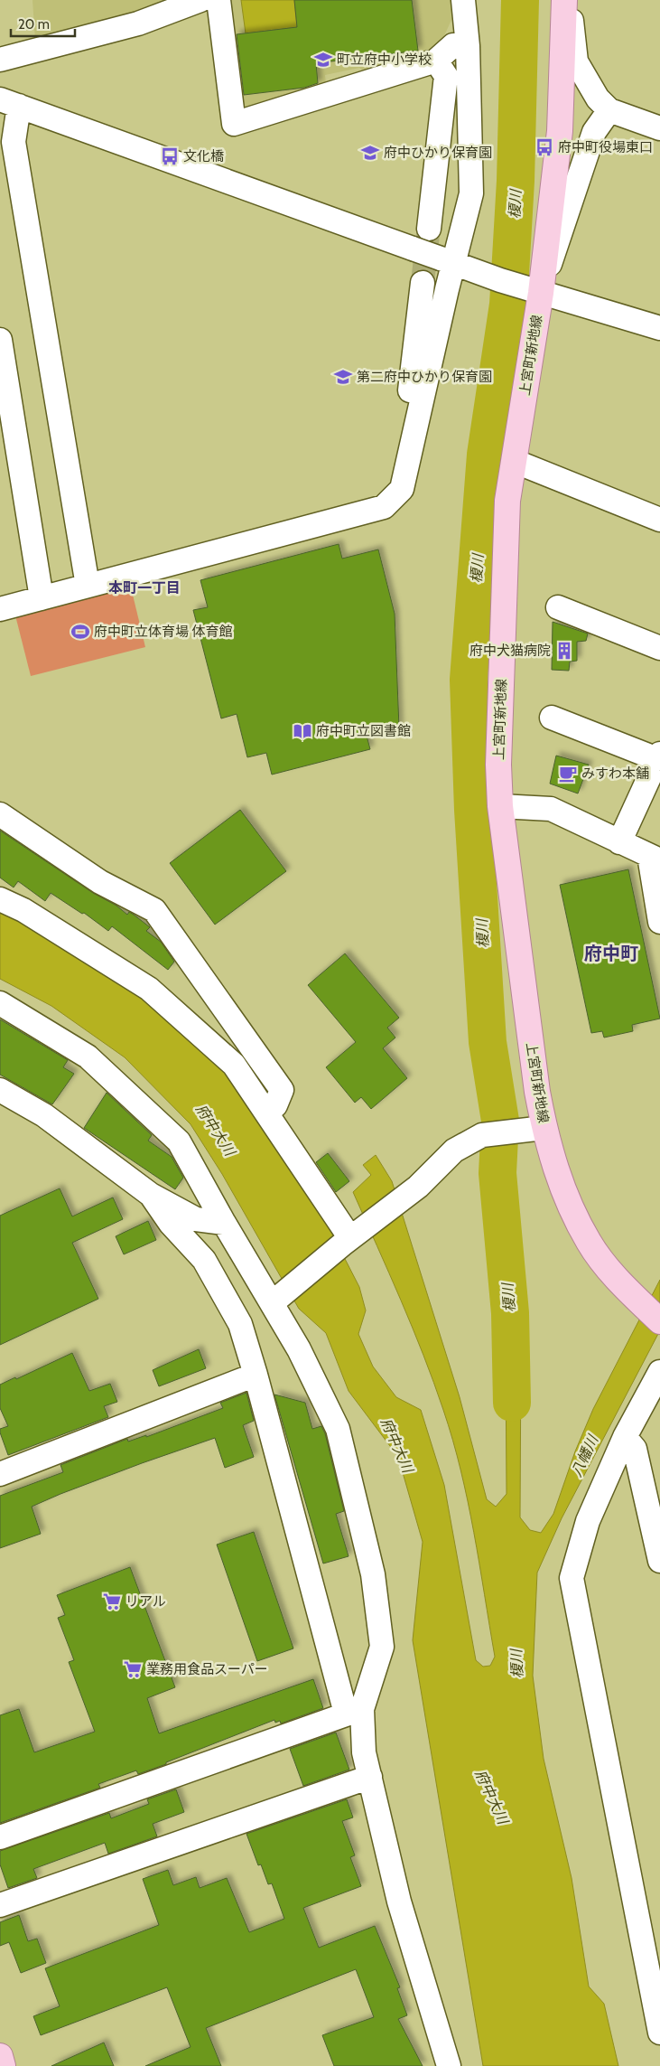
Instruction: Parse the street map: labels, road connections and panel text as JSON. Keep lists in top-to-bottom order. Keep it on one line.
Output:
{"streets":{"main road":["上宮町新地線"]},"districts":["本町一丁目","府中町"],"water":["榎川","府中大川","八幡川"],"places":{"school or university":["町立府中小学校","府中ひかり保育園","第二府中ひかり保育園"],"bus stop":["府中町役場東口","文化橋"],"sports":["府中町立体育場 体育館"],"building":["府中犬猫病院"],"library":["府中町立図書館"],"cafe":["みすわ本舗"],"supermarket":["リアル","業務用食品スーパー"]},"scale_bar":"20 m"}
